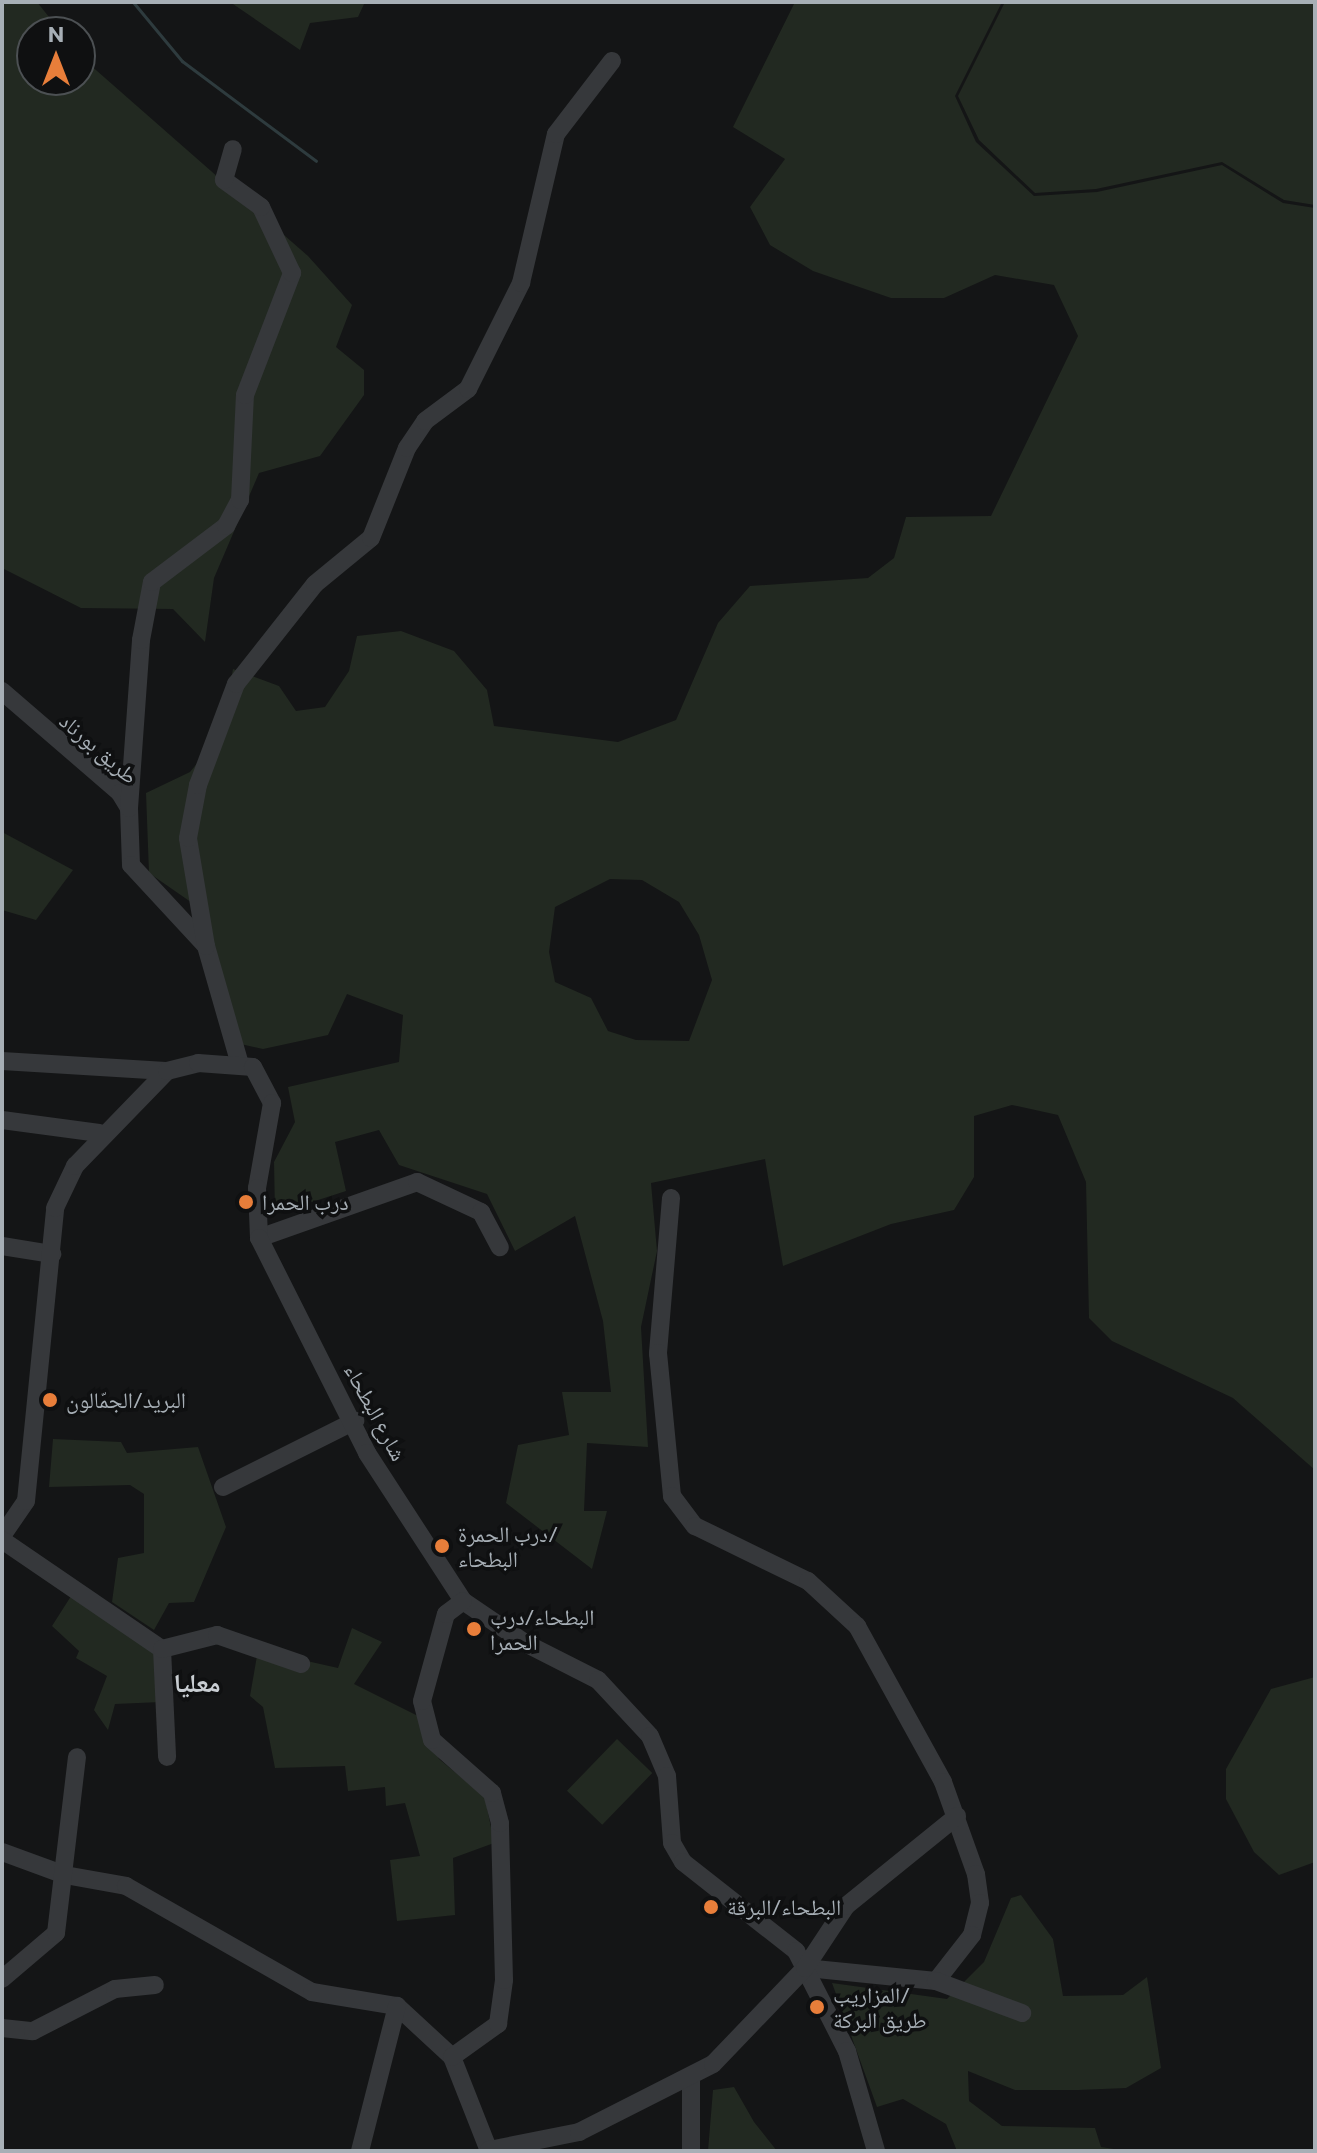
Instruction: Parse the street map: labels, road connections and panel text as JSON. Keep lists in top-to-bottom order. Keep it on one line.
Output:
{"streets":{"street":["طريق بورناد","شارع البطحاء"]},"crossings":[["طريق بورناد","شارع البطحاء"]],"districts":["معليا"],"places":["درب الحمرا","البريد/الجمّالون","درب الحمرة/ البطحاء","البطحاء/درب الحمرا","البطحاء/البرقة","المزاريب/ طريق البركة"],"north":"top"}
